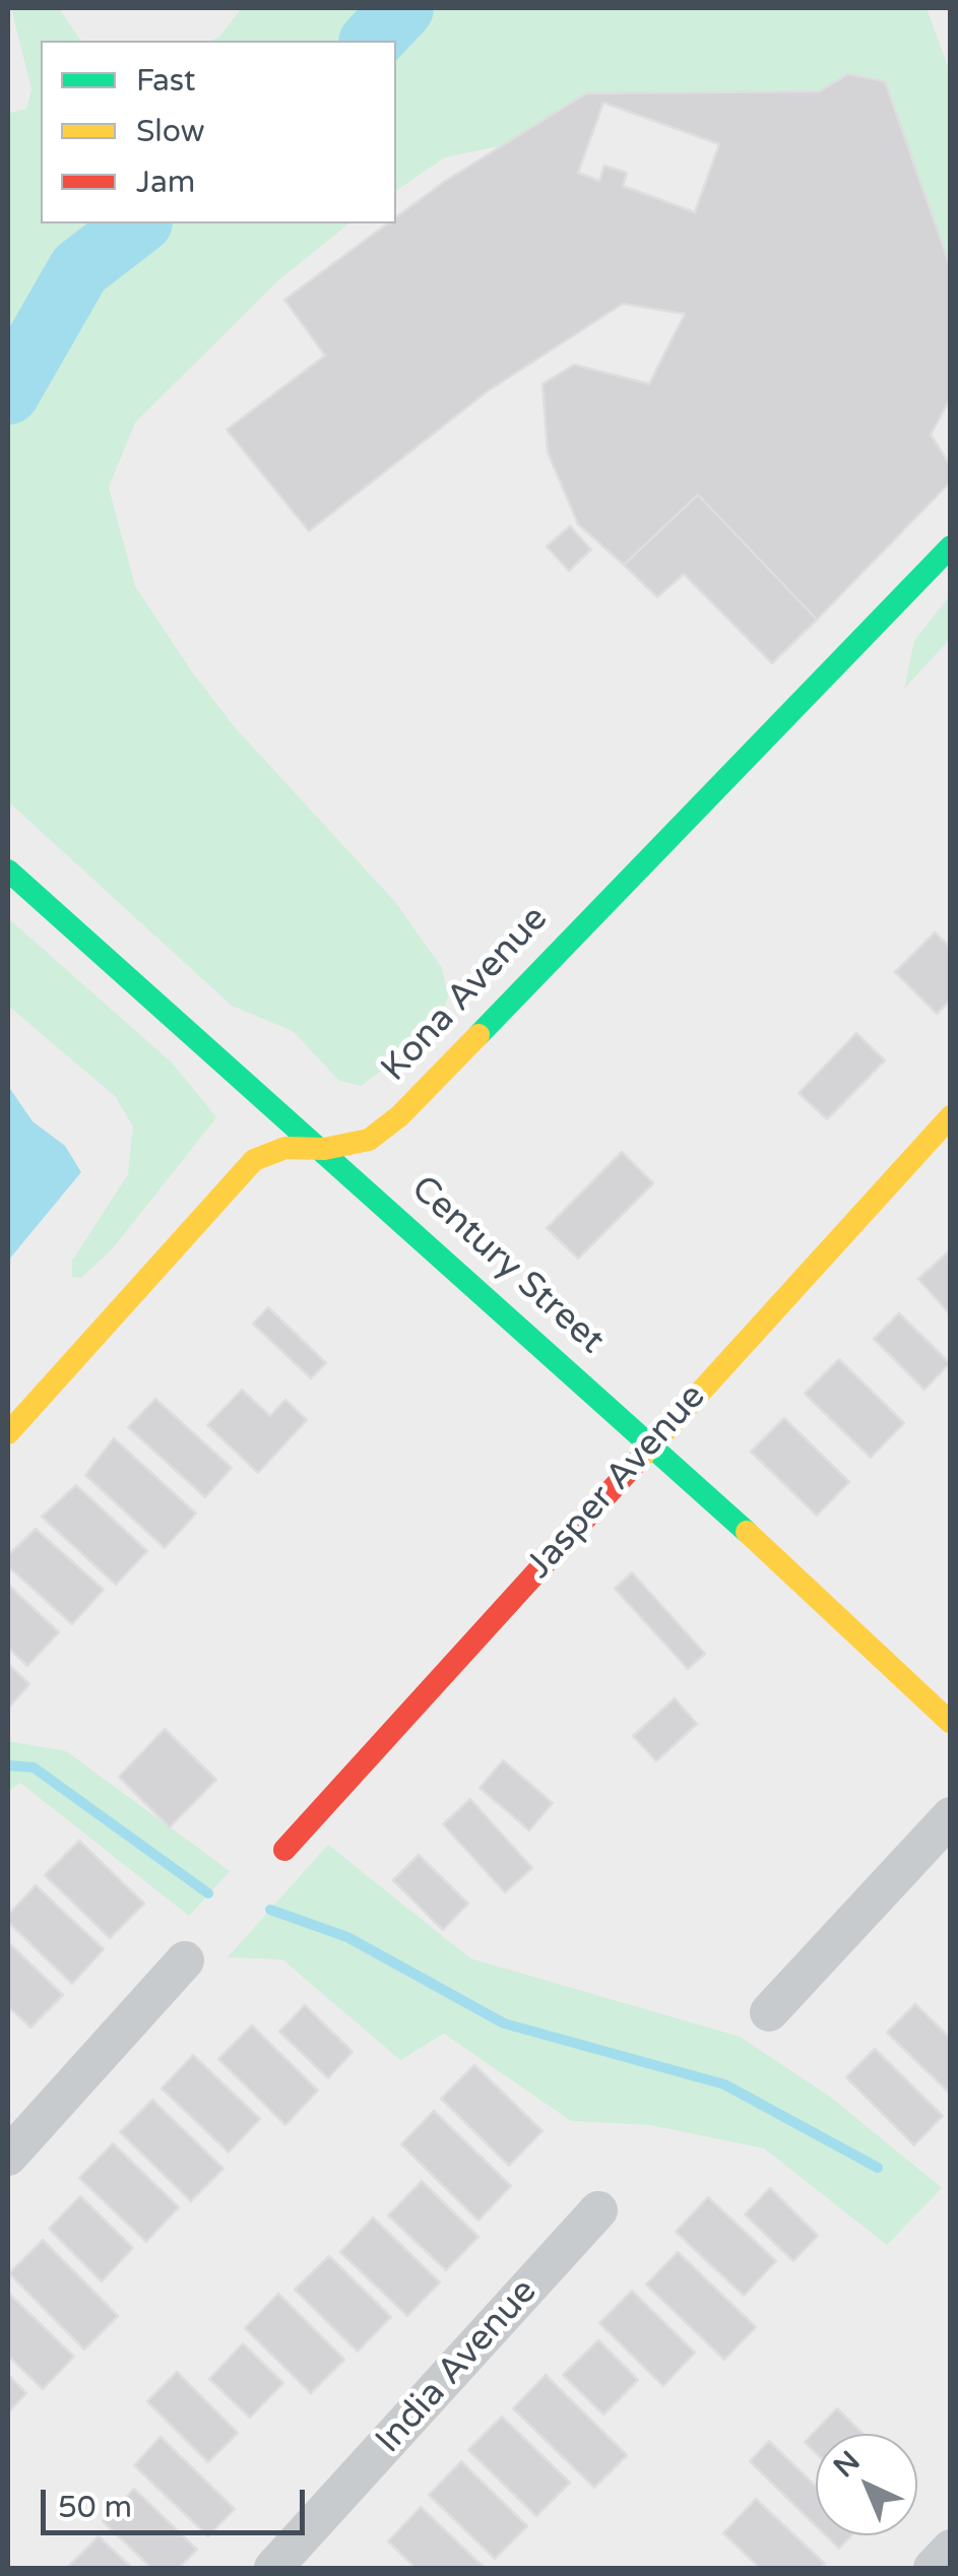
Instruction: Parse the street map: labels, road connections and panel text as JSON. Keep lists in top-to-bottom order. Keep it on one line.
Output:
{"streets":{"street":["Kona Avenue","Century Street","Jasper Avenue","India Avenue"]},"crossings":[["Kona Avenue","Century Street"],["Century Street","Jasper Avenue"]],"legend":["Fast","Slow","Jam"],"scale_bar":"50 m","north":"top left"}
